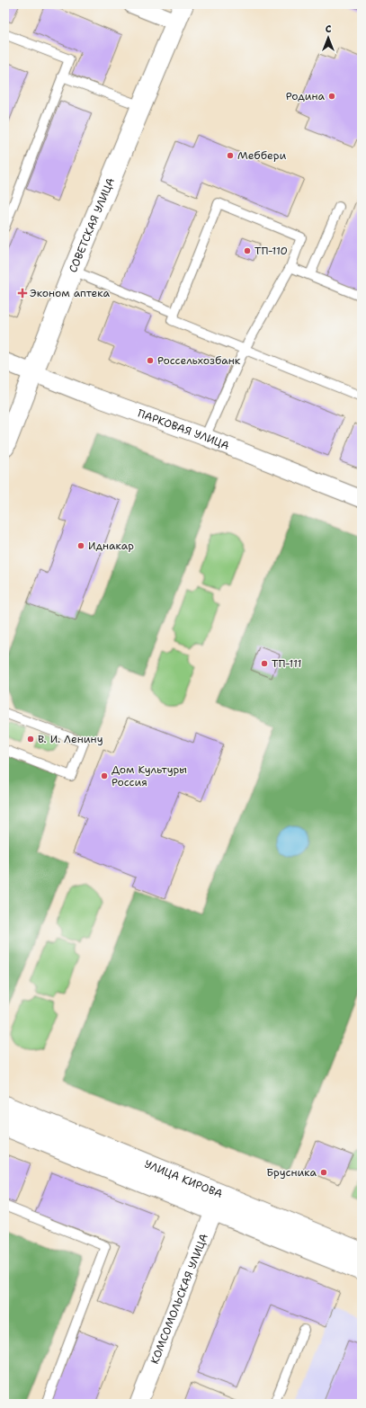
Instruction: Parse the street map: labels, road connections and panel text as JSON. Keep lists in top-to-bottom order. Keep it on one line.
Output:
{"streets":{"main road":["СОВЕТСКАЯ УЛИЦА","УЛИЦА КИРОВА"],"street":["ПАРКОВАЯ УЛИЦА","КОМСОМОЛЬСКАЯ УЛИЦА"]},"crossings":[["СОВЕТСКАЯ УЛИЦА","ПАРКОВАЯ УЛИЦА"],["УЛИЦА КИРОВА","КОМСОМОЛЬСКАЯ УЛИЦА"]],"places":{"other":["Родина","Меббери","ТП-110","Россельхозбанк","Иднакар","ТП-111","В. И. Ленину","Дом Культуры Россия","Брусника"],"health":["Эконом аптека"]},"north":"top"}
